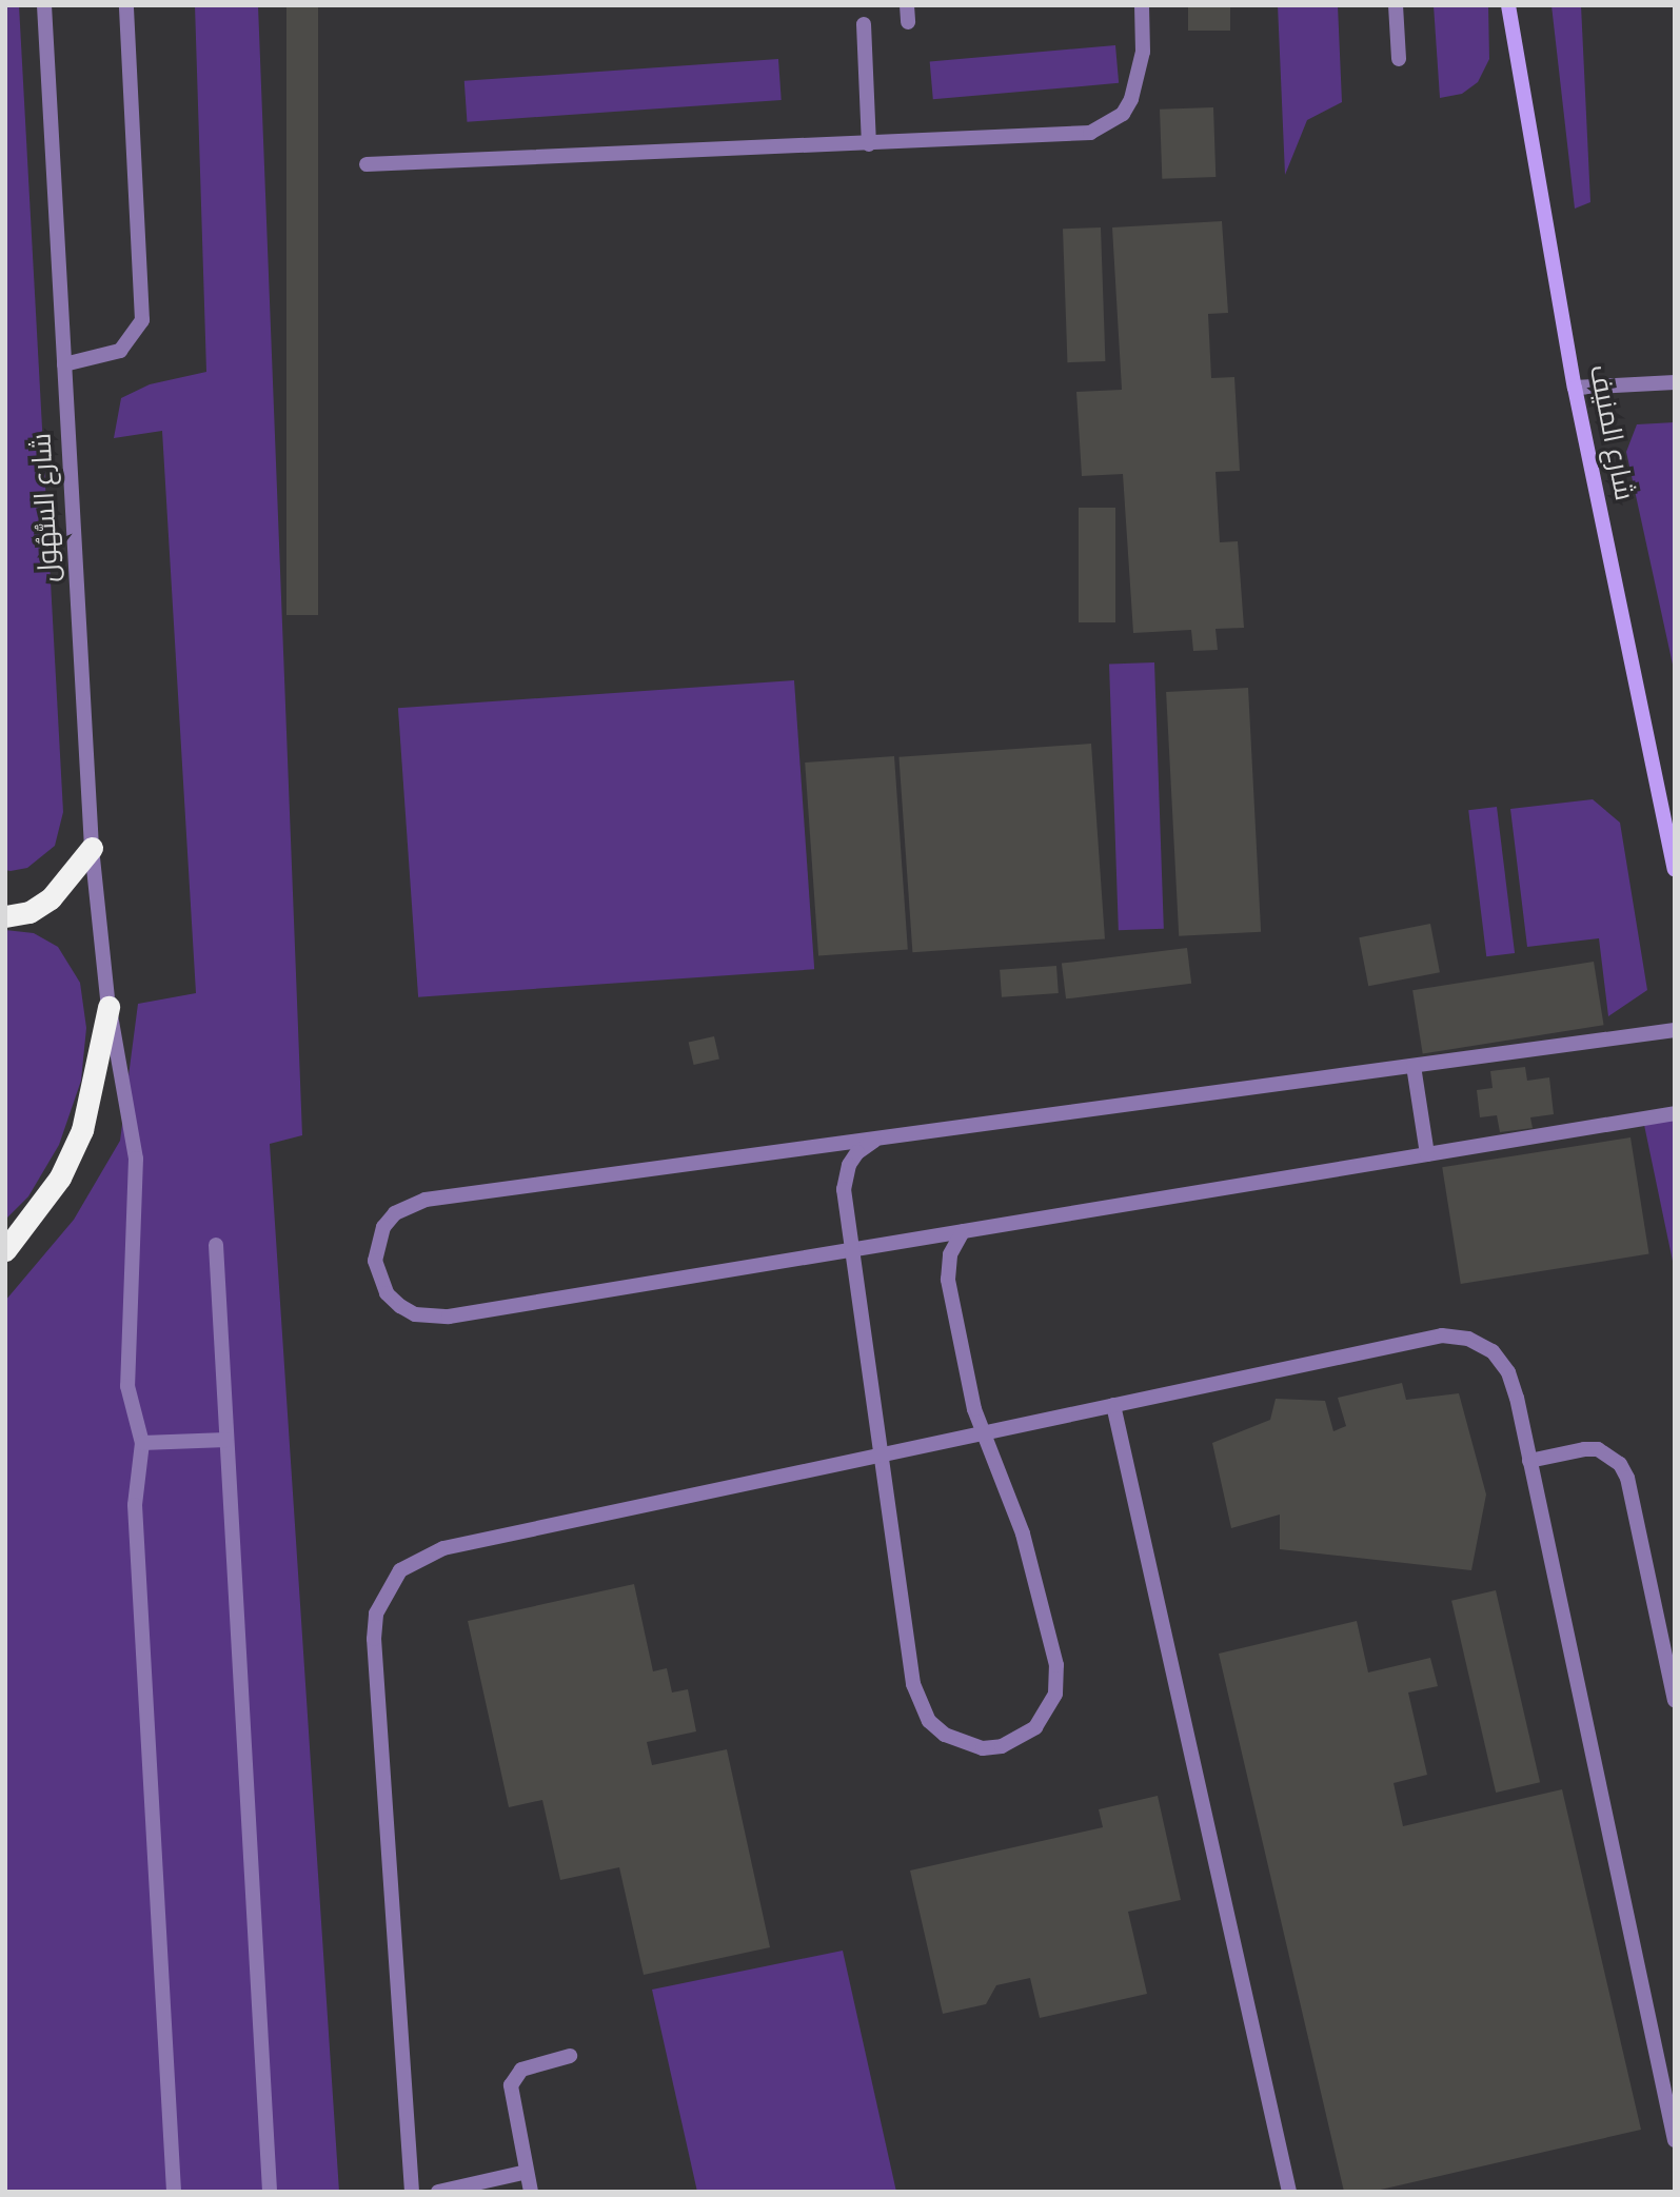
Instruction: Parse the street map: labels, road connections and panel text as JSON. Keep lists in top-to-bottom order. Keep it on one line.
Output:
{"streets":{"street":["شارع المنيف","شارع السُّهُول"]}}
